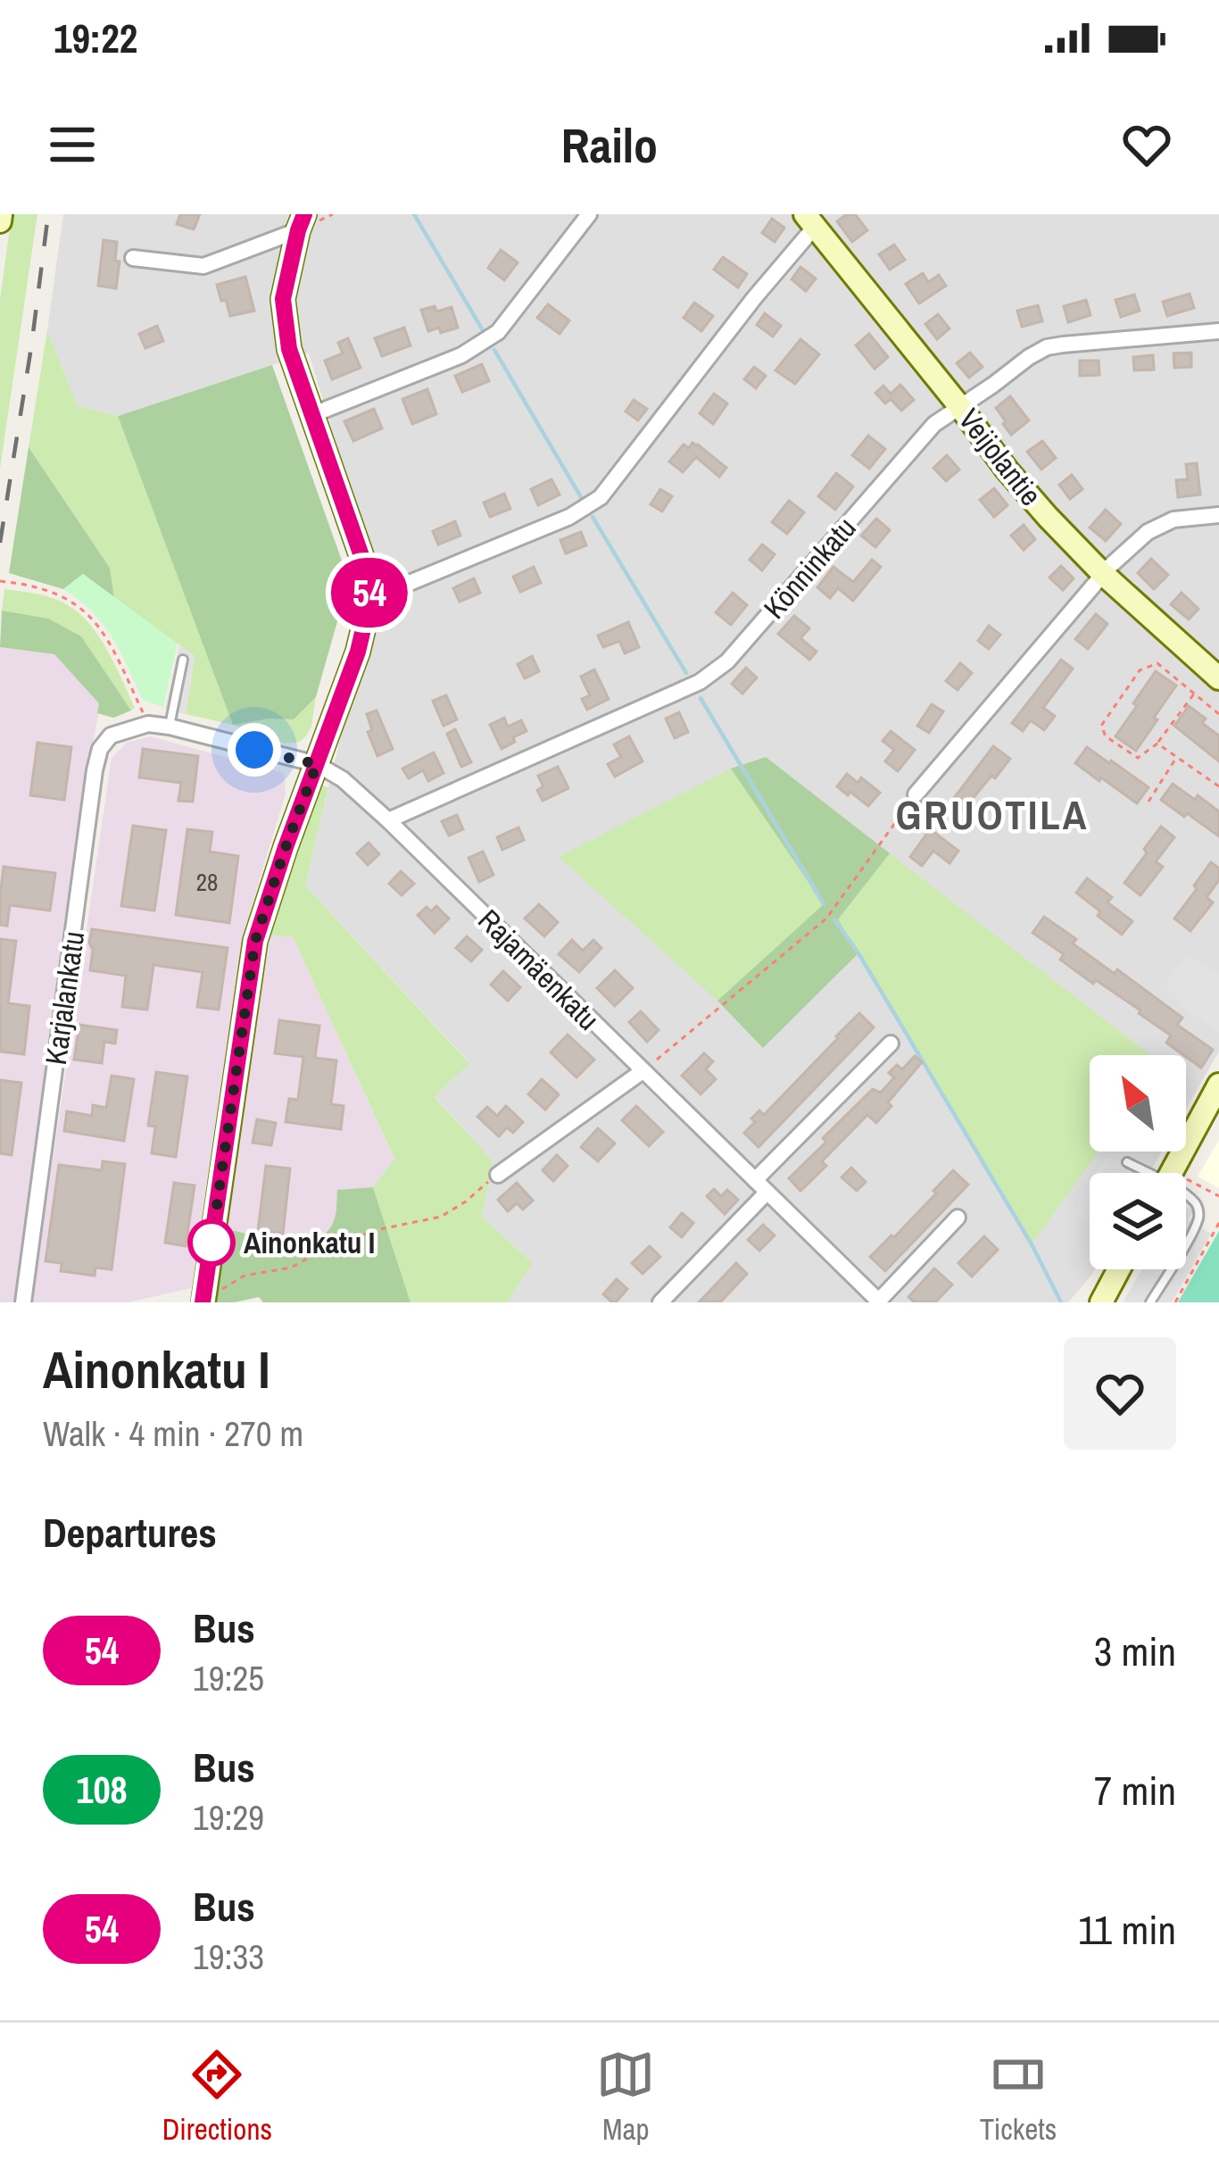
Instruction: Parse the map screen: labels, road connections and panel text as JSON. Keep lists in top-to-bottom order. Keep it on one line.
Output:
{"streets":{"street":["Veijolantie","Könninkatu","Rajamäenkatu","Karjalankatu"]},"crossings":[["Veijolantie","Könninkatu"],["Könninkatu","Rajamäenkatu"],["Rajamäenkatu","Karjalankatu"]],"districts":["GRUOTILA"],"places":["Ainonkatu I"],"lines":["bus line 54"],"house_numbers":["28"],"north":"top left","page":{"status":"19:22","header":"Railo","on_map":"54","heading":[["Ainonkatu I","Walk · 4 min · 270 m"],"Departures"],"list":[{"mark":"54","name":"Bus","note":"19:25","value":"3 min"},{"mark":"108","name":"Bus","note":"19:29","value":"7 min"},{"mark":"54","name":"Bus","note":"19:33","value":"11 min"}],"tabs":["Directions","Map","Tickets"]}}
